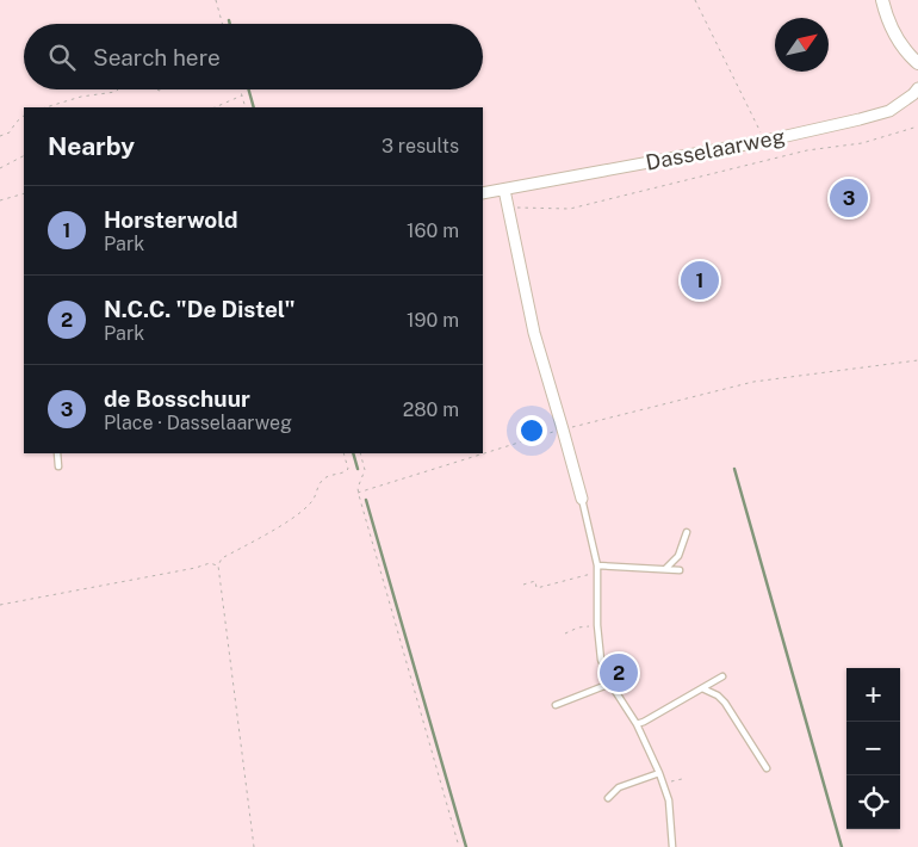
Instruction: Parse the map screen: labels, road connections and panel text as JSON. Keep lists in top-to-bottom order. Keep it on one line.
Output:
{"streets":{"street":["Dasselaarweg"]},"north":"top right","page":{"search":"Search here","heading":["Nearby","3 results"],"pins":["3","1","2"],"list":[{"mark":"1","name":"Horsterwold","note":"Park","value":"160 m"},{"mark":"2","name":"N.C.C. \"De Distel\"","note":"Park","value":"190 m"},{"mark":"3","name":"de Bosschuur","note":"Place · Dasselaarweg","value":"280 m"}],"map_buttons":["+","−"]}}
